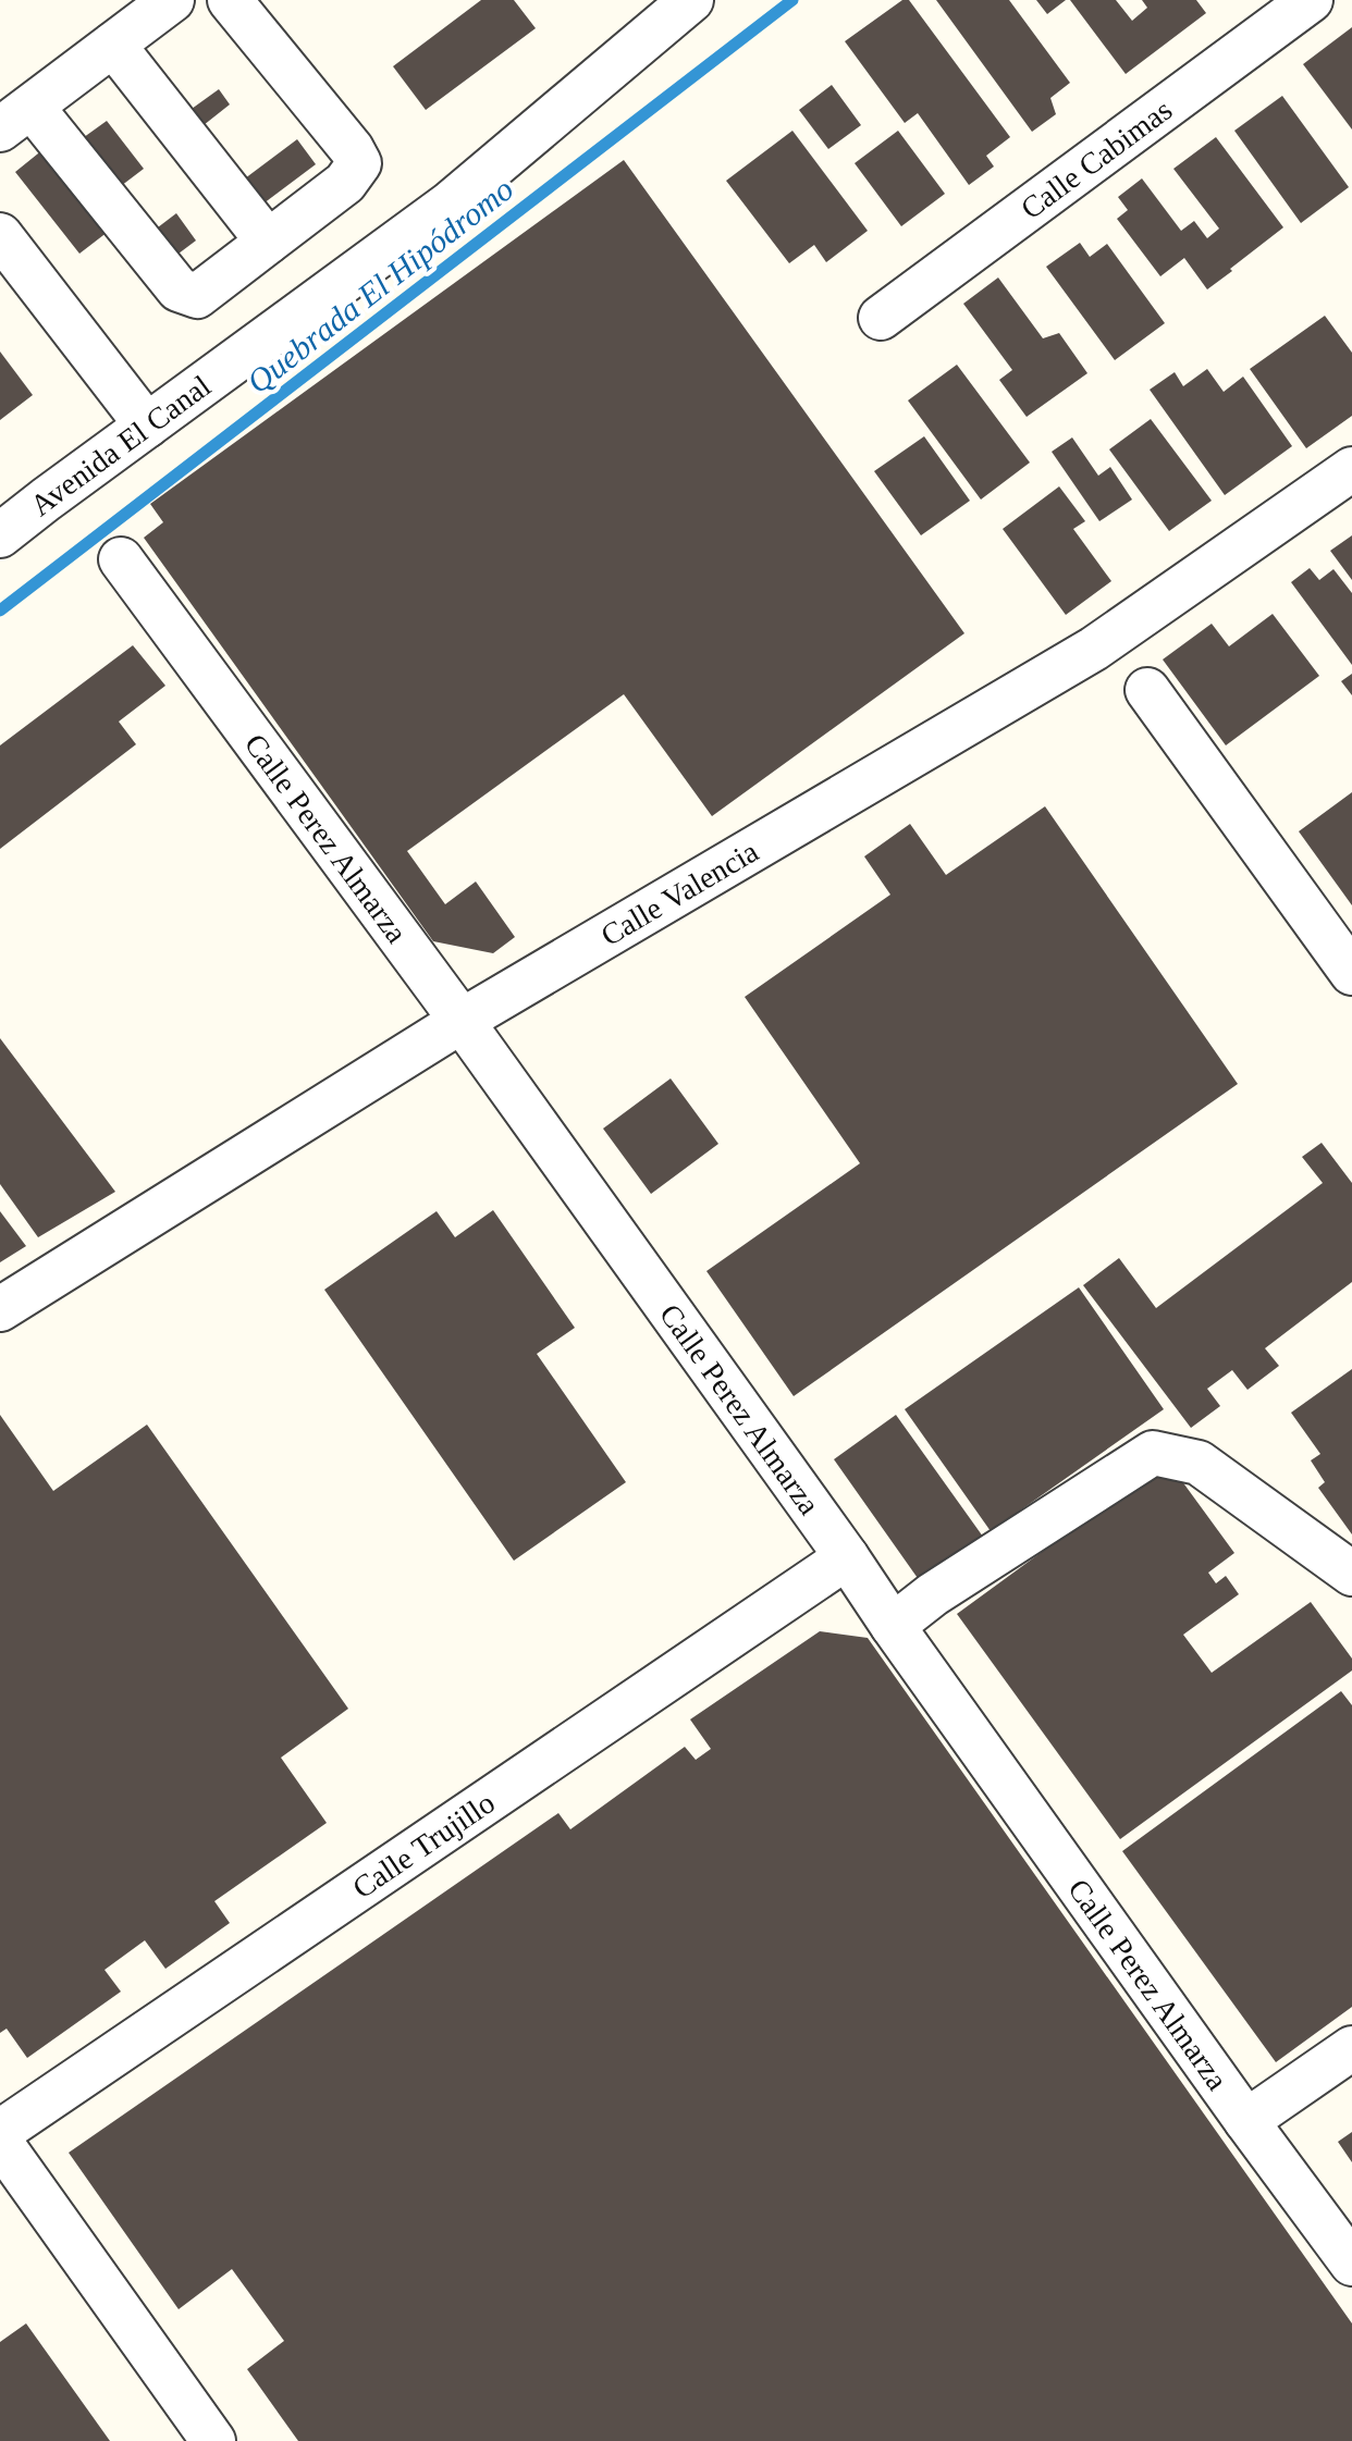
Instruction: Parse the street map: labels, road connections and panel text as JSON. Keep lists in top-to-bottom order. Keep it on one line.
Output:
{"streets":{"street":["Calle Cabimas","Avenida El Canal","Calle Perez Almarza","Calle Valencia","Calle Trujillo"]},"crossings":[["Calle Perez Almarza","Calle Valencia"],["Calle Perez Almarza","Calle Trujillo"]],"water":["Quebrada El Hipódromo"]}
